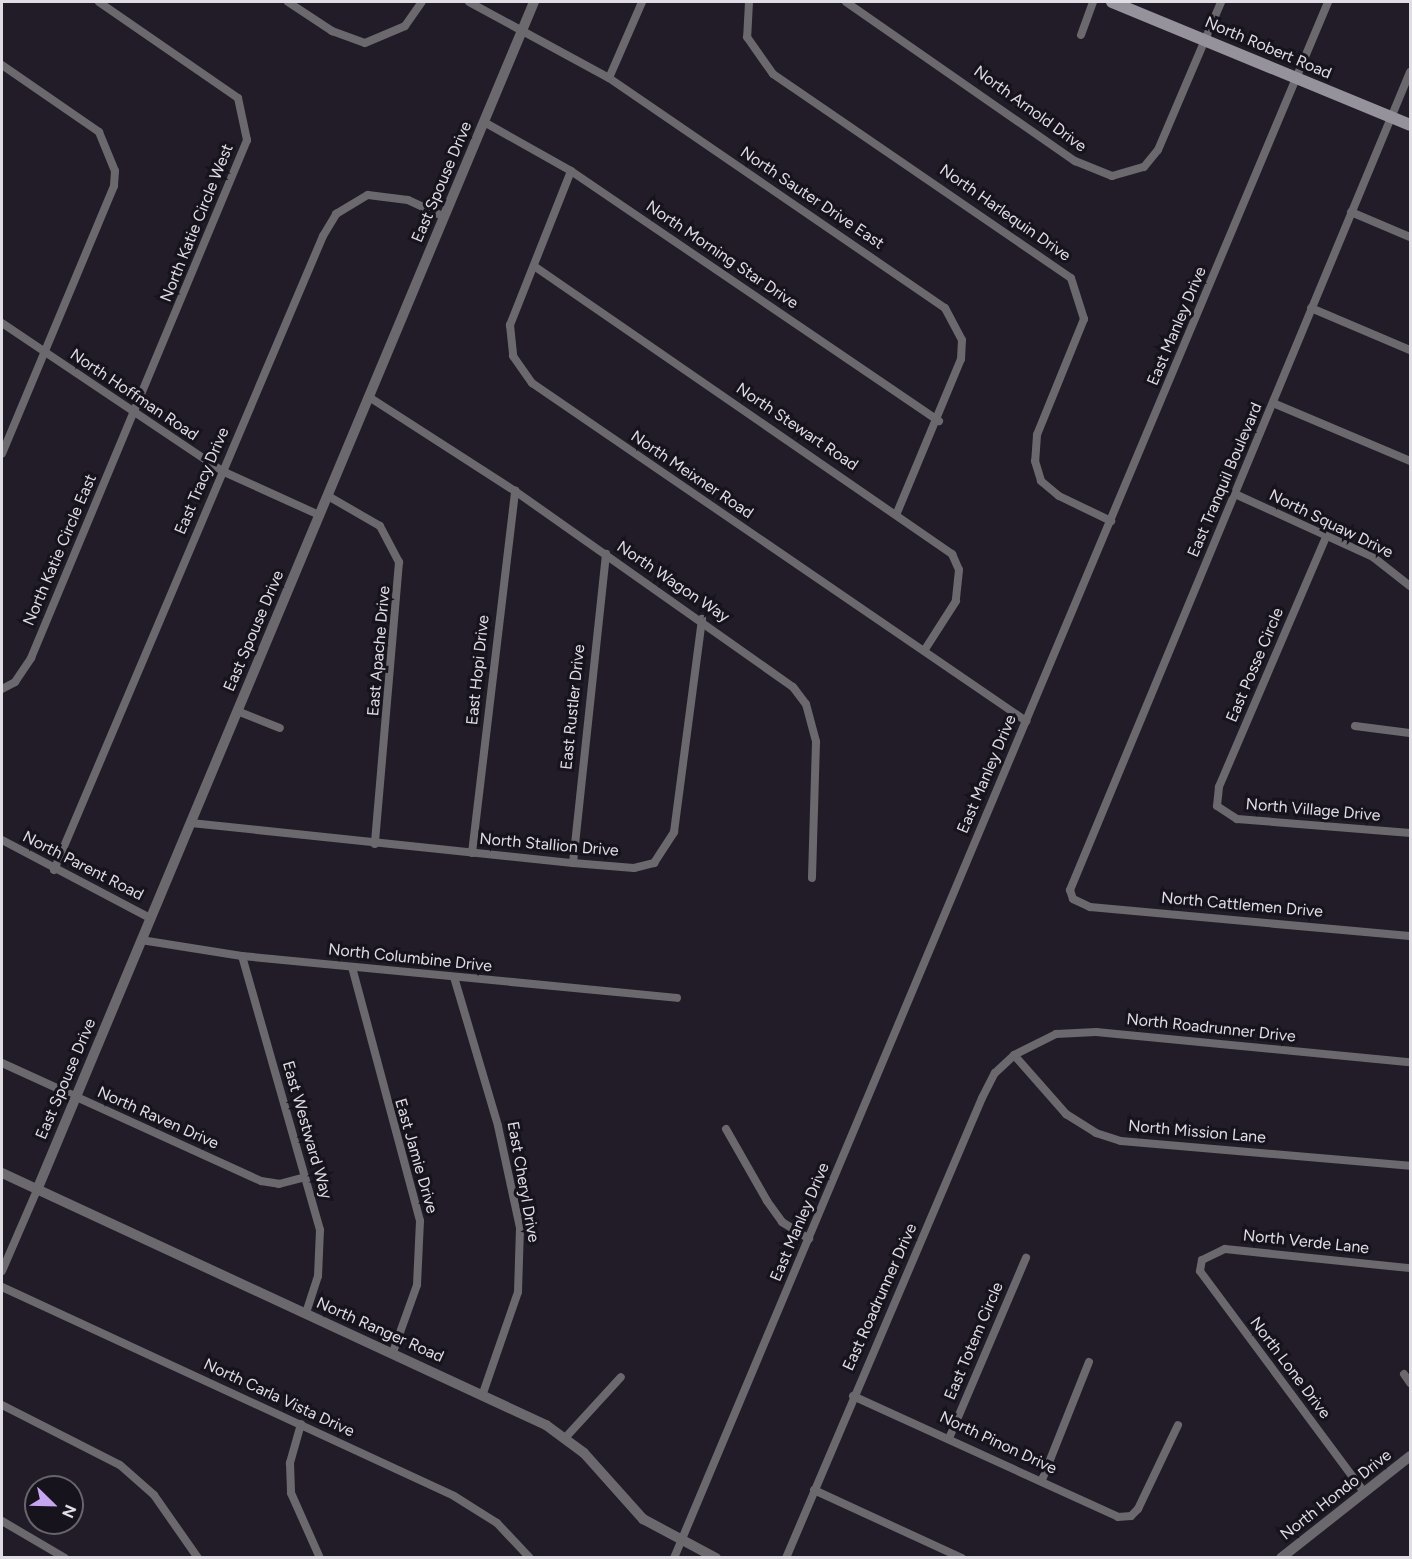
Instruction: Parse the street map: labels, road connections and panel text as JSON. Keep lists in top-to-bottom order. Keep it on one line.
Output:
{"streets":{"main road":["North Robert Road"],"street":["North Arnold Drive","East Spouse Drive","North Sauter Drive East","North Harlequin Drive","North Katie Circle West","North Morning Star Drive","East Manley Drive","North Hoffman Road","North Stewart Road","North Meixner Road","East Tranquil Boulevard","East Tracy Drive","North Squaw Drive","North Katie Circle East","North Wagon Way","East Apache Drive","East Posse Circle","East Hopi Drive","East Rustler Drive","North Village Drive","North Stallion Drive","North Parent Road","North Cattlemen Drive","North Columbine Drive","North Roadrunner Drive","North Raven Drive","East Westward Way","North Mission Lane","East Jamie Drive","East Cheryl Drive","North Verde Lane","East Roadrunner Drive","North Ranger Road","East Totem Circle","North Lone Drive","North Carla Vista Drive","North Pinon Drive","North Hondo Drive"]},"crossings":[["North Robert Road","North Arnold Drive"],["North Robert Road","East Manley Drive"],["North Robert Road","East Tranquil Boulevard"],["East Spouse Drive","North Sauter Drive East"],["East Spouse Drive","North Morning Star Drive"],["East Spouse Drive","North Hoffman Road"],["East Spouse Drive","East Tracy Drive"],["East Spouse Drive","North Wagon Way"],["East Spouse Drive","East Apache Drive"],["East Spouse Drive","North Stallion Drive"],["East Spouse Drive","North Parent Road"],["East Spouse Drive","North Columbine Drive"],["East Spouse Drive","North Raven Drive"],["East Spouse Drive","North Ranger Road"],["North Sauter Drive East","North Morning Star Drive"],["North Sauter Drive East","North Stewart Road"],["North Harlequin Drive","East Manley Drive"],["North Katie Circle West","North Hoffman Road"],["North Katie Circle West","North Katie Circle East"],["North Morning Star Drive","North Meixner Road"],["East Manley Drive","North Meixner Road"],["East Manley Drive","North Ranger Road"],["North Hoffman Road","East Tracy Drive"],["North Hoffman Road","North Katie Circle East"],["North Stewart Road","North Meixner Road"],["East Tranquil Boulevard","North Squaw Drive"],["East Tranquil Boulevard","North Cattlemen Drive"],["East Tracy Drive","North Parent Road"],["North Squaw Drive","East Posse Circle"],["North Wagon Way","East Hopi Drive"],["North Wagon Way","East Rustler Drive"],["North Wagon Way","North Stallion Drive"],["East Apache Drive","North Stallion Drive"],["East Posse Circle","North Village Drive"],["East Hopi Drive","North Stallion Drive"],["East Rustler Drive","North Stallion Drive"],["North Columbine Drive","East Westward Way"],["North Columbine Drive","East Jamie Drive"],["North Columbine Drive","East Cheryl Drive"],["North Roadrunner Drive","North Mission Lane"],["North Roadrunner Drive","East Roadrunner Drive"],["North Raven Drive","East Westward Way"],["East Westward Way","North Ranger Road"],["North Mission Lane","East Roadrunner Drive"],["East Jamie Drive","North Ranger Road"],["East Cheryl Drive","North Ranger Road"],["North Verde Lane","North Lone Drive"],["East Roadrunner Drive","North Pinon Drive"],["East Totem Circle","North Pinon Drive"],["North Lone Drive","North Hondo Drive"]],"north":"bottom right"}
